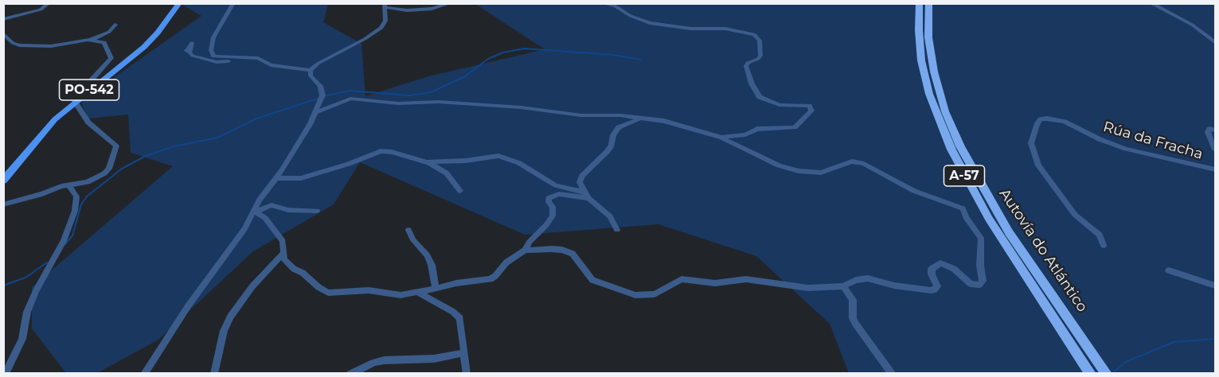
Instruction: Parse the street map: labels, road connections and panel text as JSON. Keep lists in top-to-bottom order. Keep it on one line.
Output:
{"streets":{"highway":["A-57","Autovía do Atlántico"],"main road":["PO-542"],"street":["Rúa da Fracha"]}}
